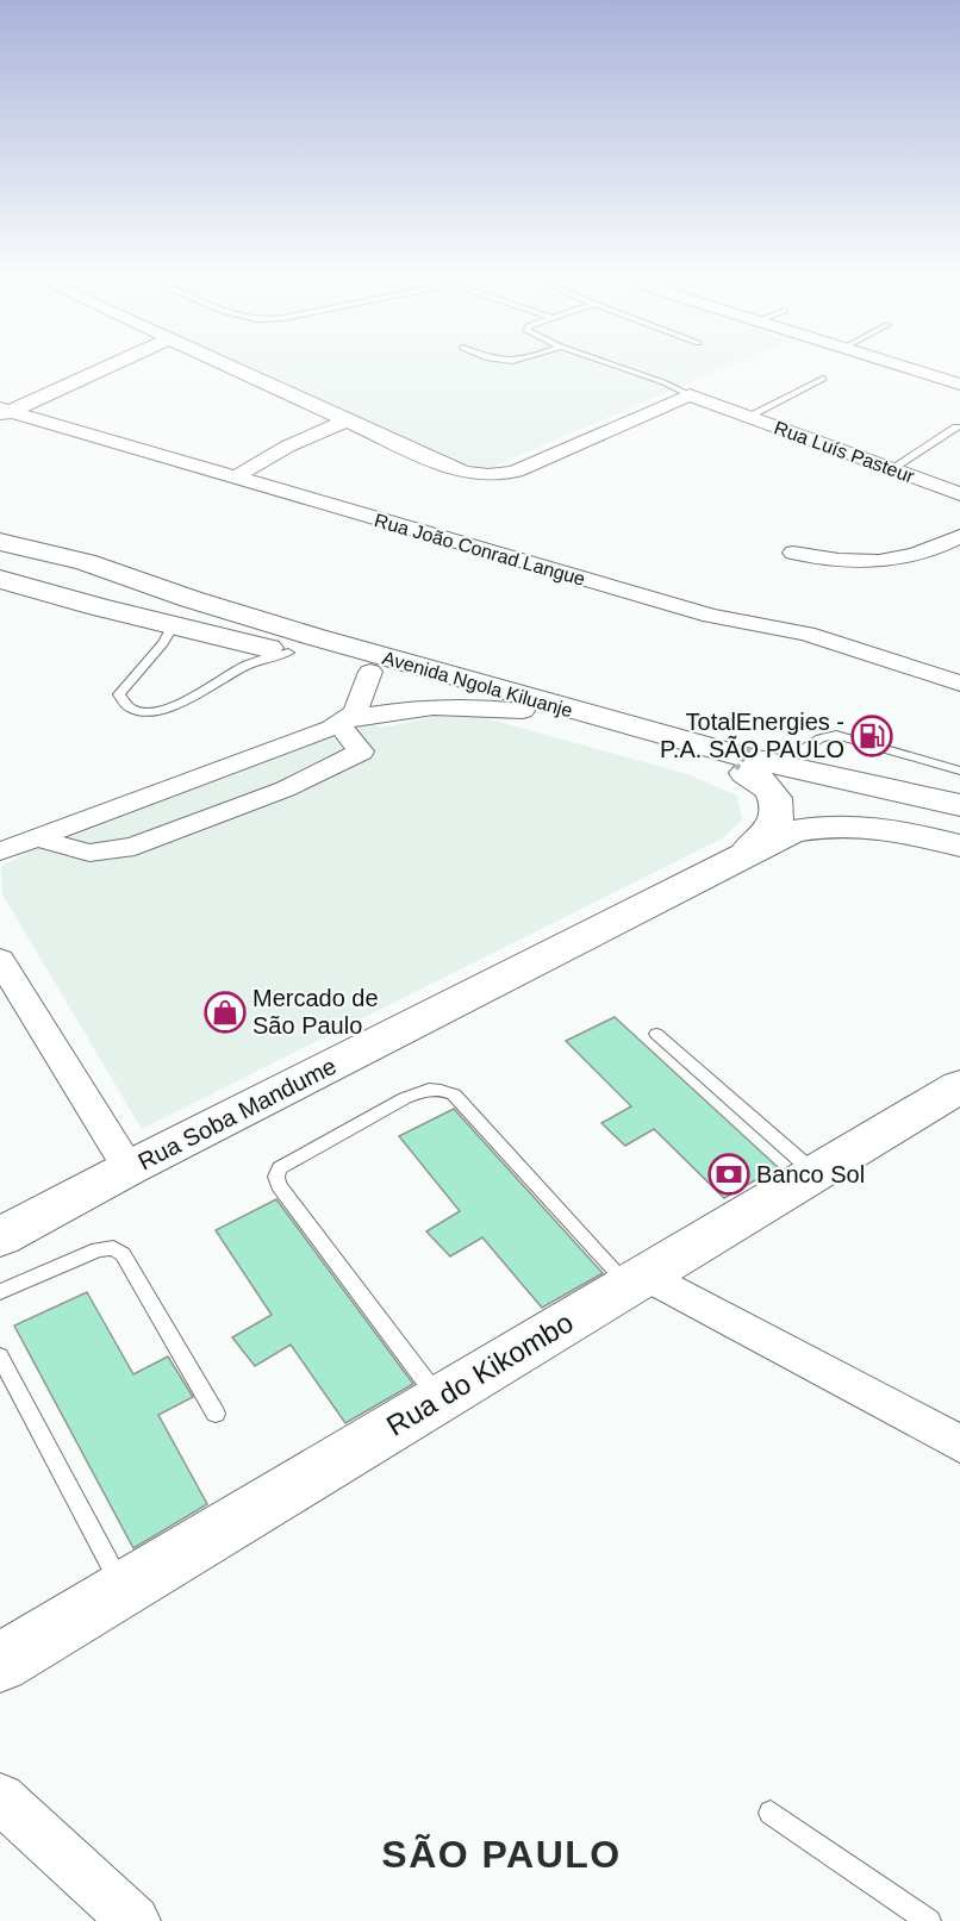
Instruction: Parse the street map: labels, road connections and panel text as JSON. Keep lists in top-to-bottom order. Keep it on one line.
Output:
{"streets":{"main road":["Avenida Ngola Kiluanje","Rua Soba Mandume","Rua do Kikombo"],"street":["Rua Luís Pasteur","Rua João Conrad Langue"]},"districts":["SÃO PAULO"],"places":{"fuel station":["TotalEnergies - P.A. SÃO PAULO"],"shop":["Mercado de São Paulo"],"bank":["Banco Sol"]}}
